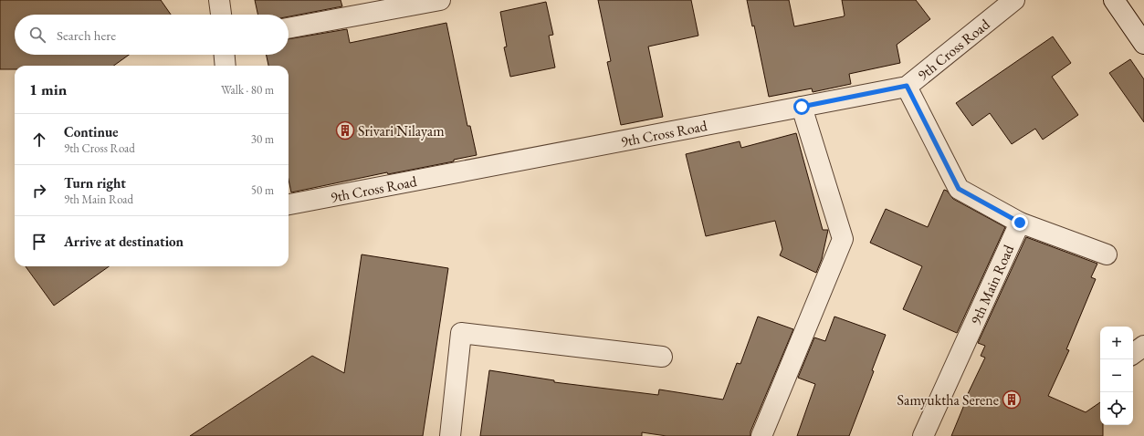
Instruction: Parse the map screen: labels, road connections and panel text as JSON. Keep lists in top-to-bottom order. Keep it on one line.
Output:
{"streets":{"street":["9th Cross Road","9th Main Road"]},"places":{"building":["Srivari Nilayam","Samyuktha Serene"]},"page":{"search":"Search here","heading":["1 min","Walk · 80 m"],"list":[["Continue","9th Cross Road","30 m"],["Turn right","9th Main Road","50 m"],"Arrive at destination"],"map_buttons":["+","−"]}}
